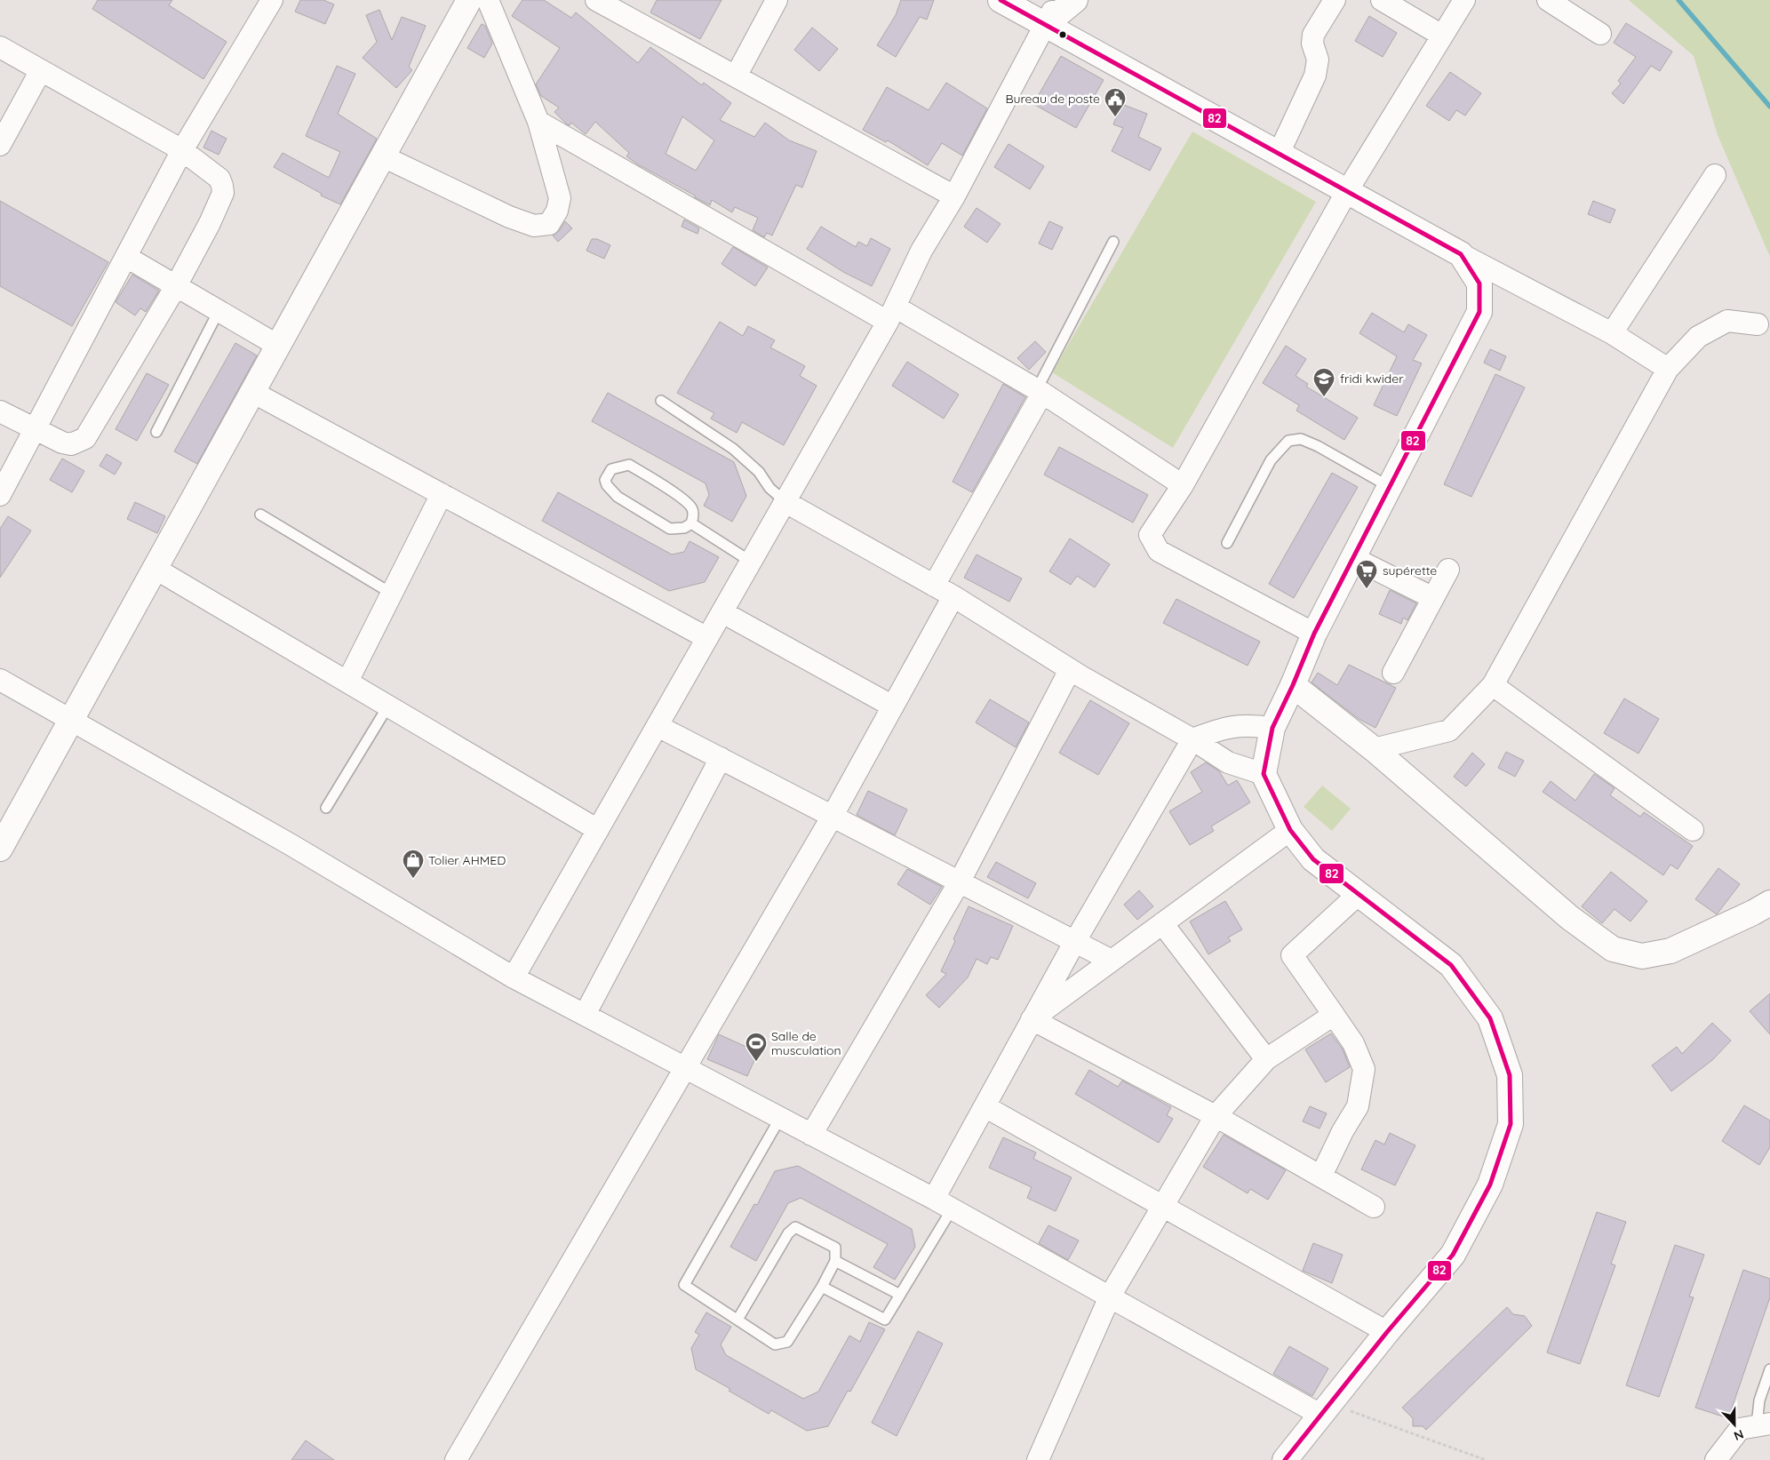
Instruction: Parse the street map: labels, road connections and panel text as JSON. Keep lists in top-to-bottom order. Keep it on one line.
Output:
{"places":{"public building":["Bureau de poste"],"school or university":["fridi kwider"],"supermarket":["supérette"],"shop":["Tolier AHMED"],"sports":["Salle de musculation"]},"lines":["transit line 82"],"north":"bottom"}
